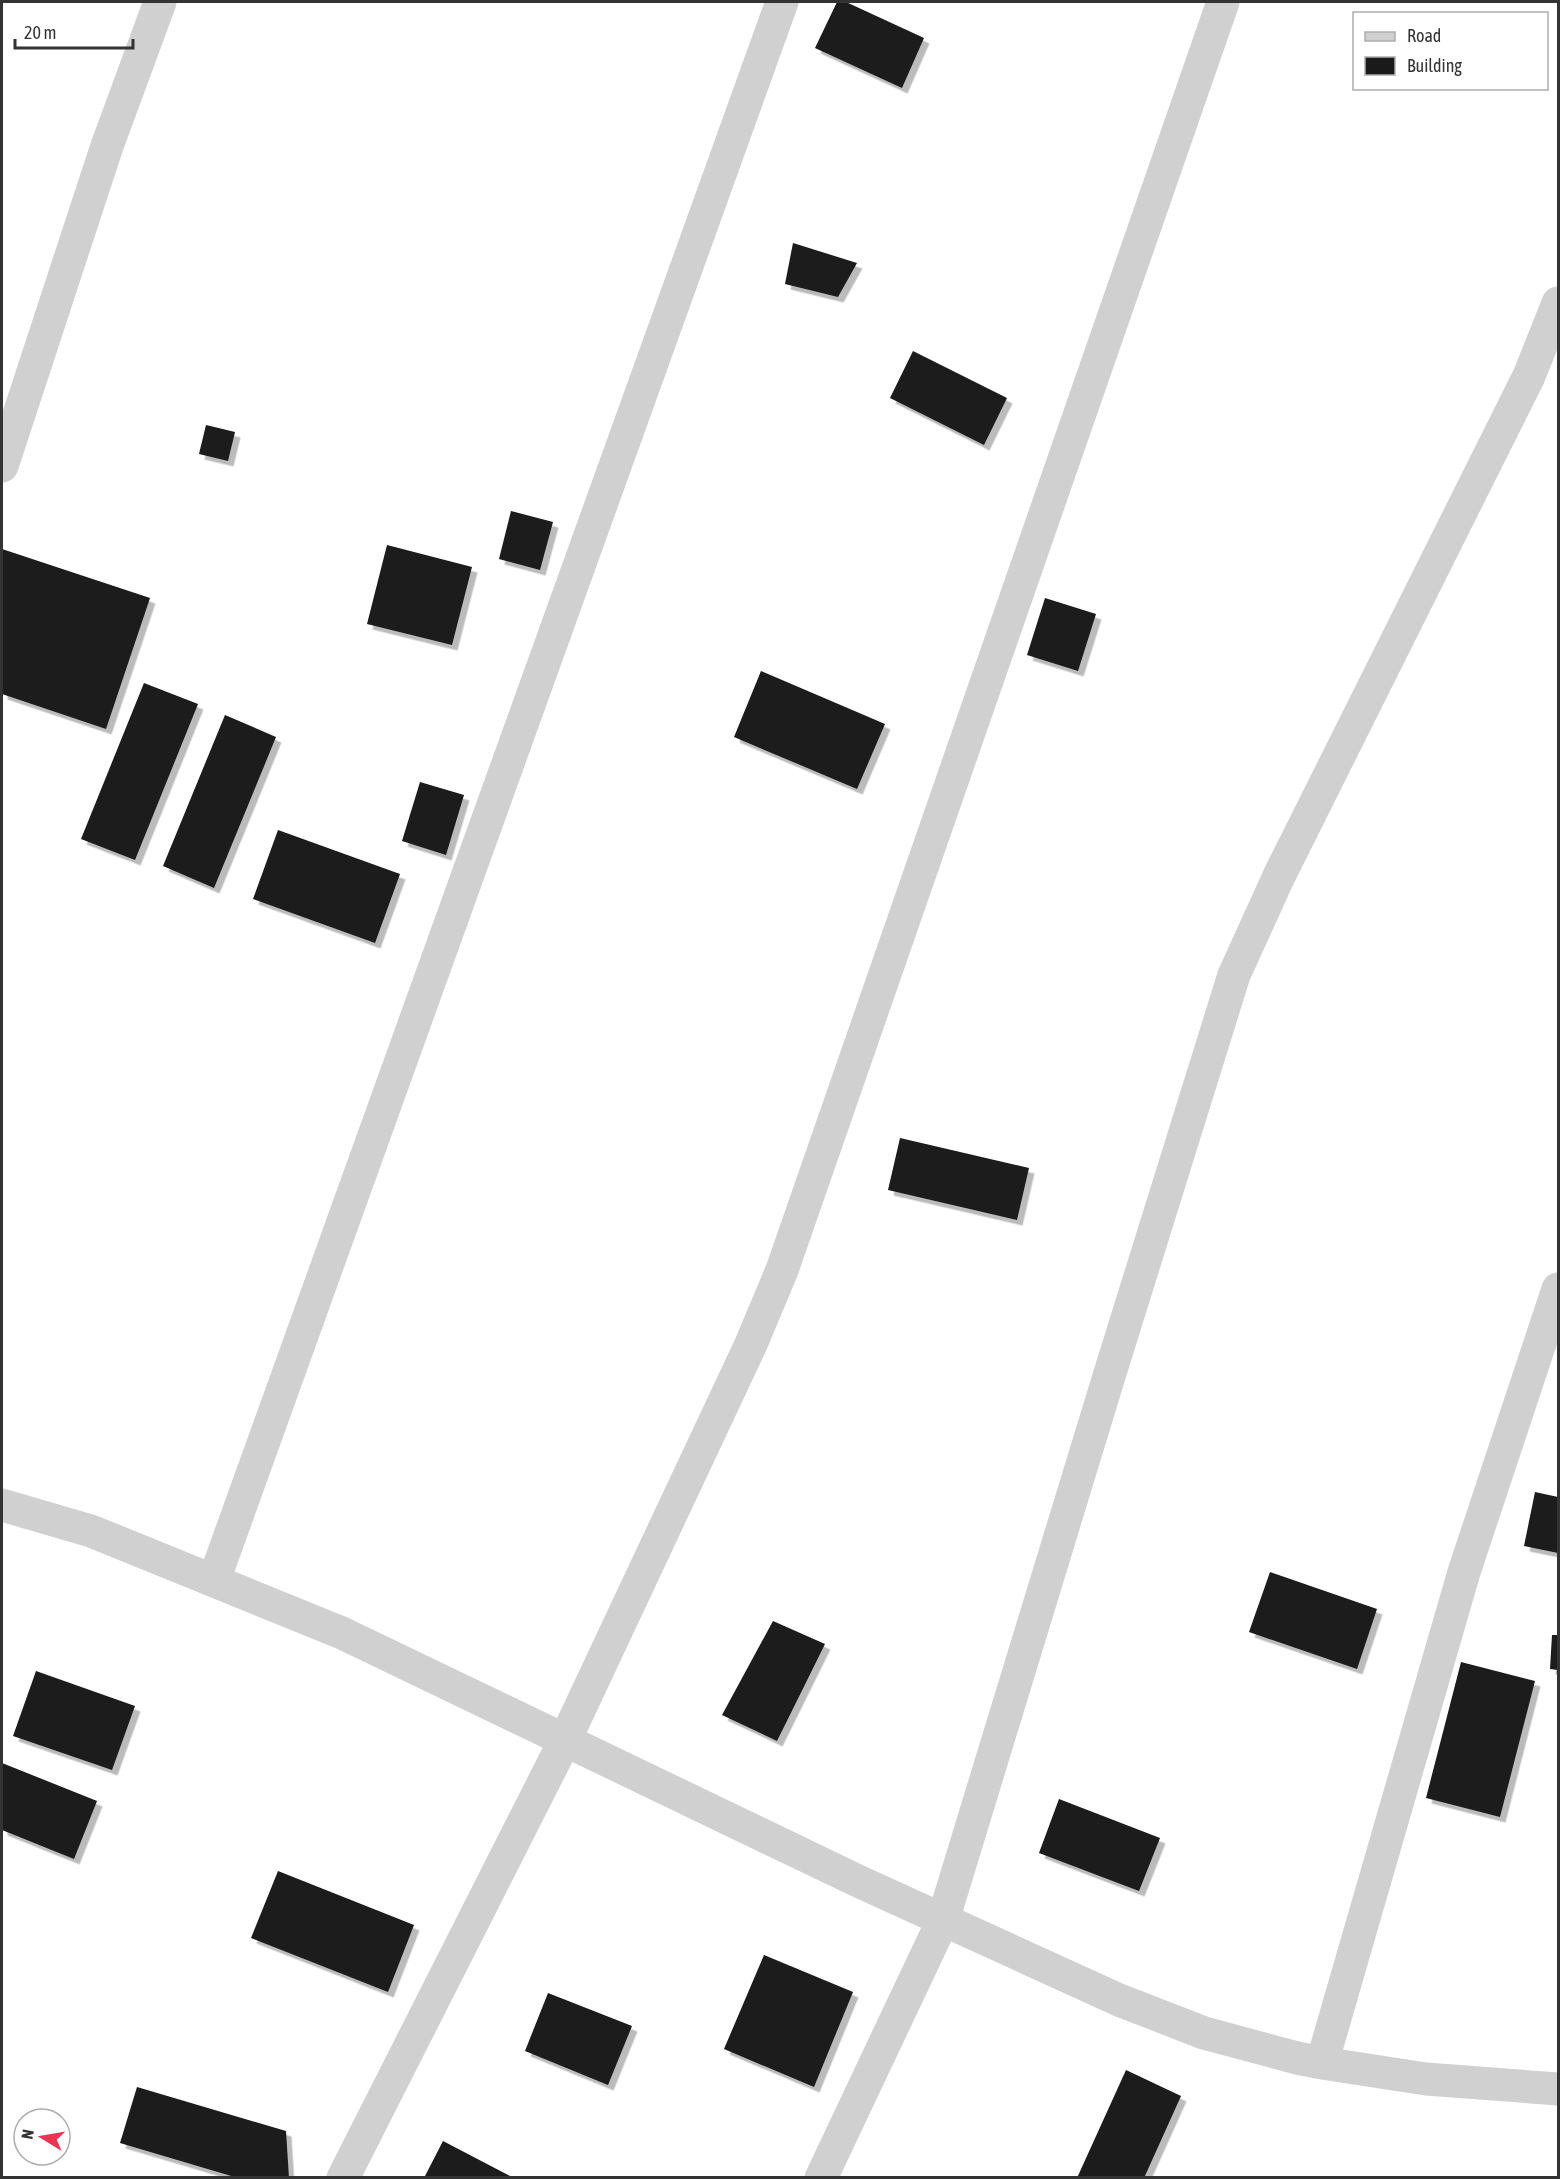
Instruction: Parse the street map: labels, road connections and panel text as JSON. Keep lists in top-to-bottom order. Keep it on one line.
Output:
{"legend":["Road","Building"],"scale_bar":"20 m","north":"left"}
